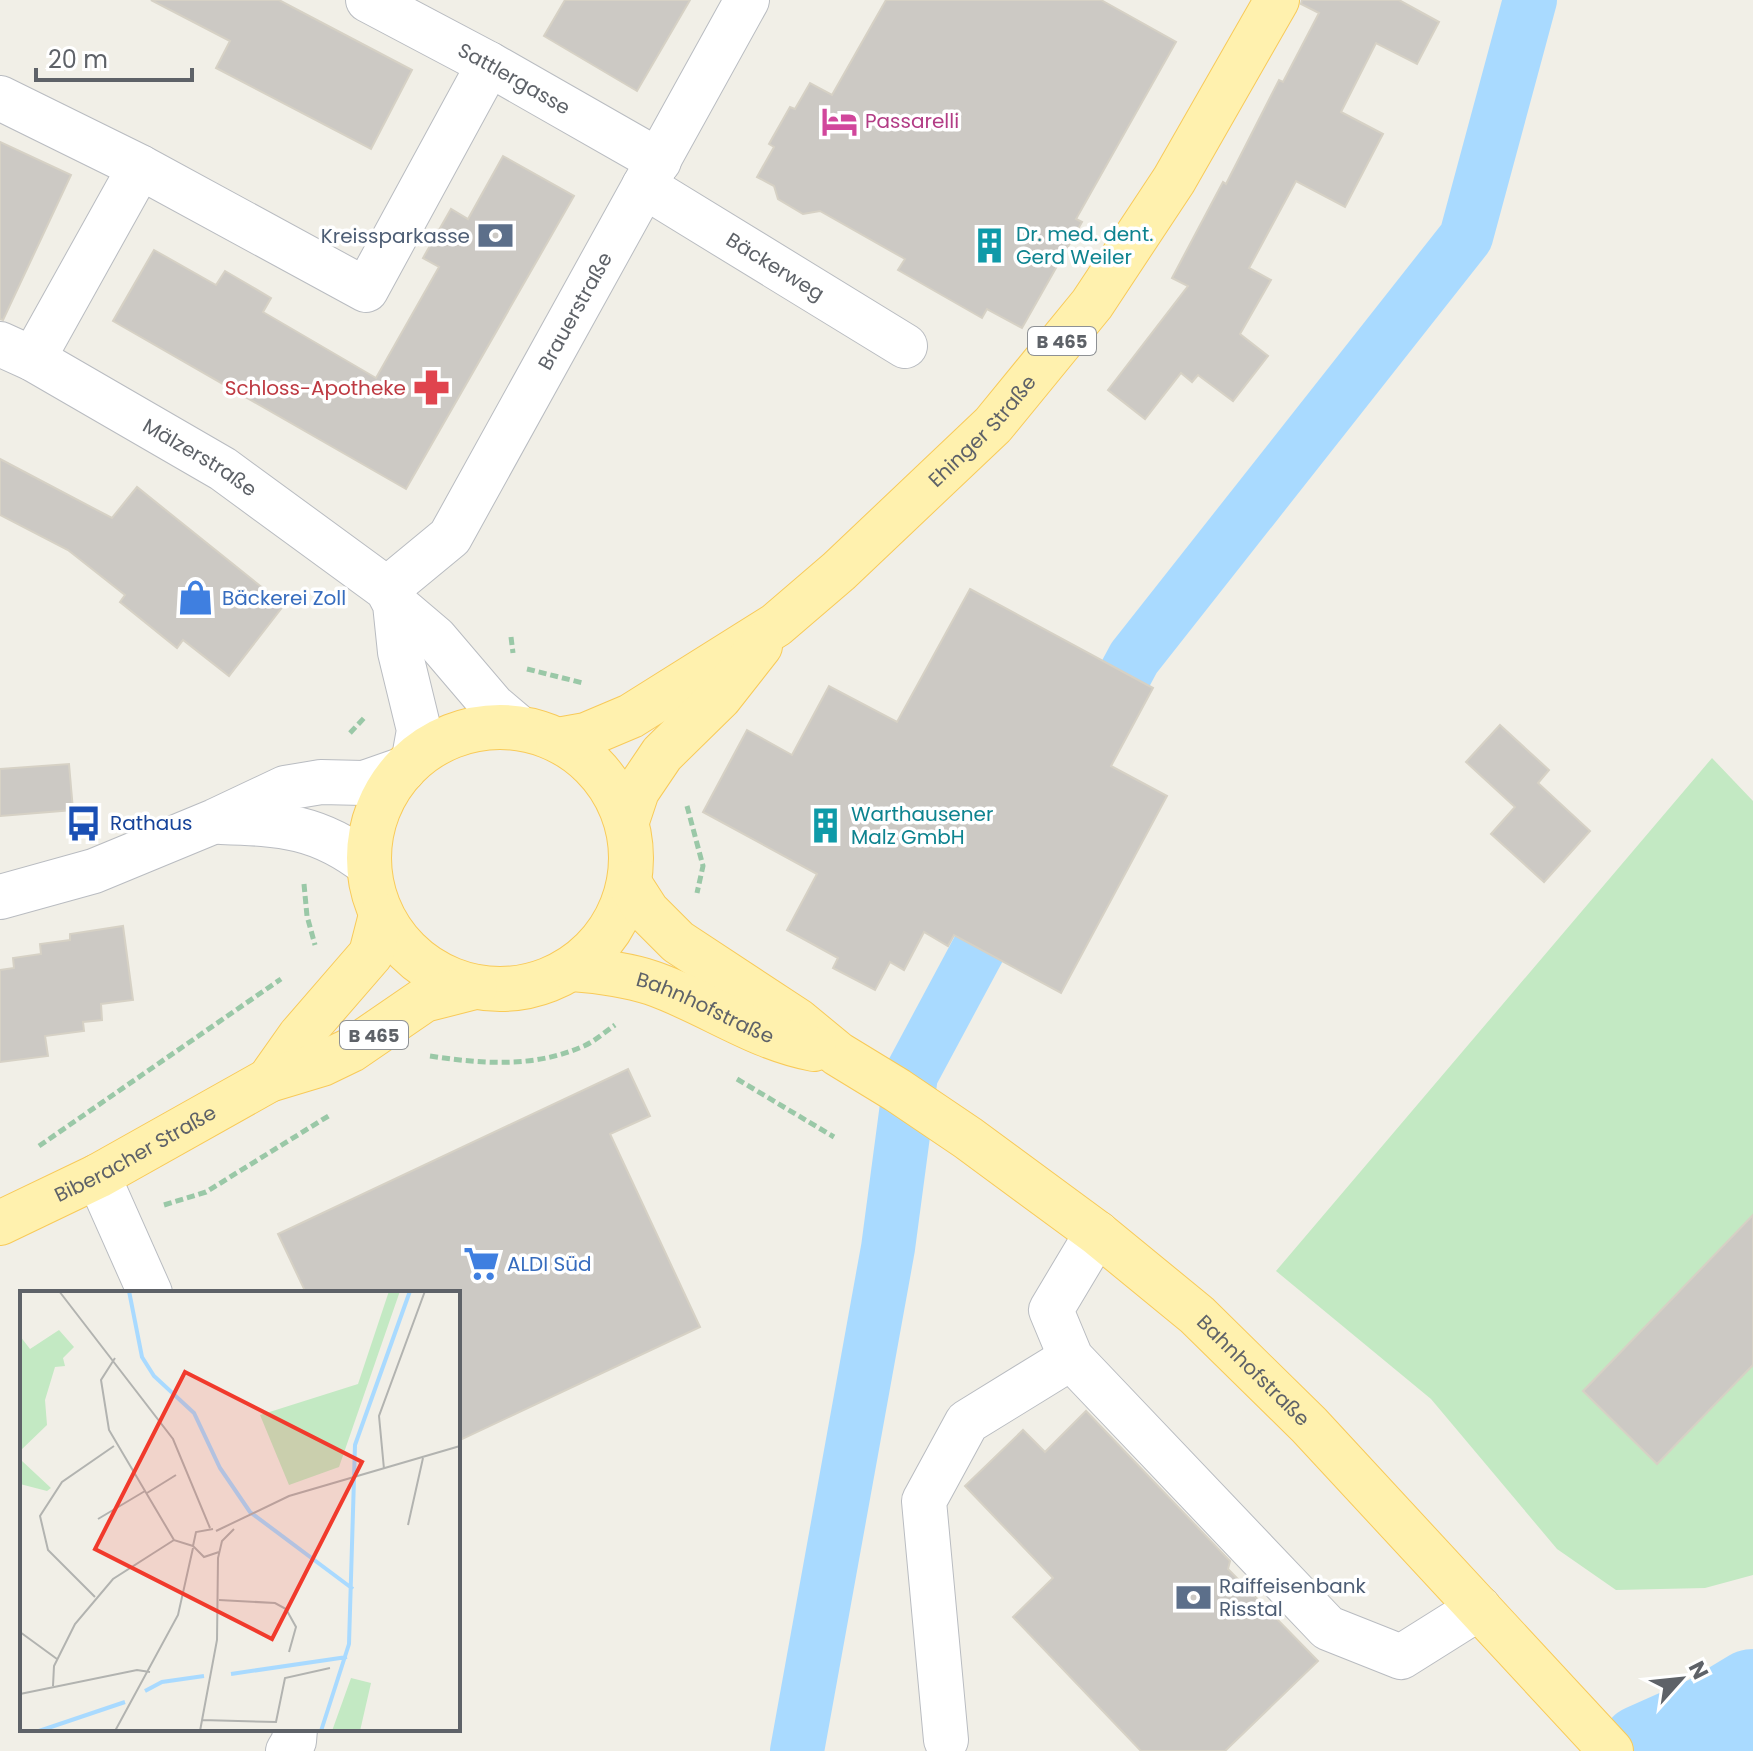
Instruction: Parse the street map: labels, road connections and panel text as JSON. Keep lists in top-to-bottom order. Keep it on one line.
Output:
{"streets":{"main road":["B 465","Ehinger Straße","Bahnhofstraße","Biberacher Straße"],"street":["Sattlergasse","Bäckerweg","Brauerstraße","Mälzerstraße"]},"crossings":[["Sattlergasse","Bäckerweg"],["Sattlergasse","Brauerstraße"],["Bäckerweg","Brauerstraße"],["Brauerstraße","Mälzerstraße"],["Ehinger Straße","Bahnhofstraße"],["Ehinger Straße","Biberacher Straße"],["Bahnhofstraße","Biberacher Straße"]],"places":{"hotel":["Passarelli"],"bank":["Kreissparkasse","Raiffeisenbank Risstal"],"building":["Dr. med. dent. Gerd Weiler","Warthausener Malz GmbH"],"pharmacy":["Schloss-Apotheke"],"shop":["Bäckerei Zoll"],"bus stop":["Rathaus"],"supermarket":["ALDI Süd"]},"scale_bar":"20 m","north":"top right"}
